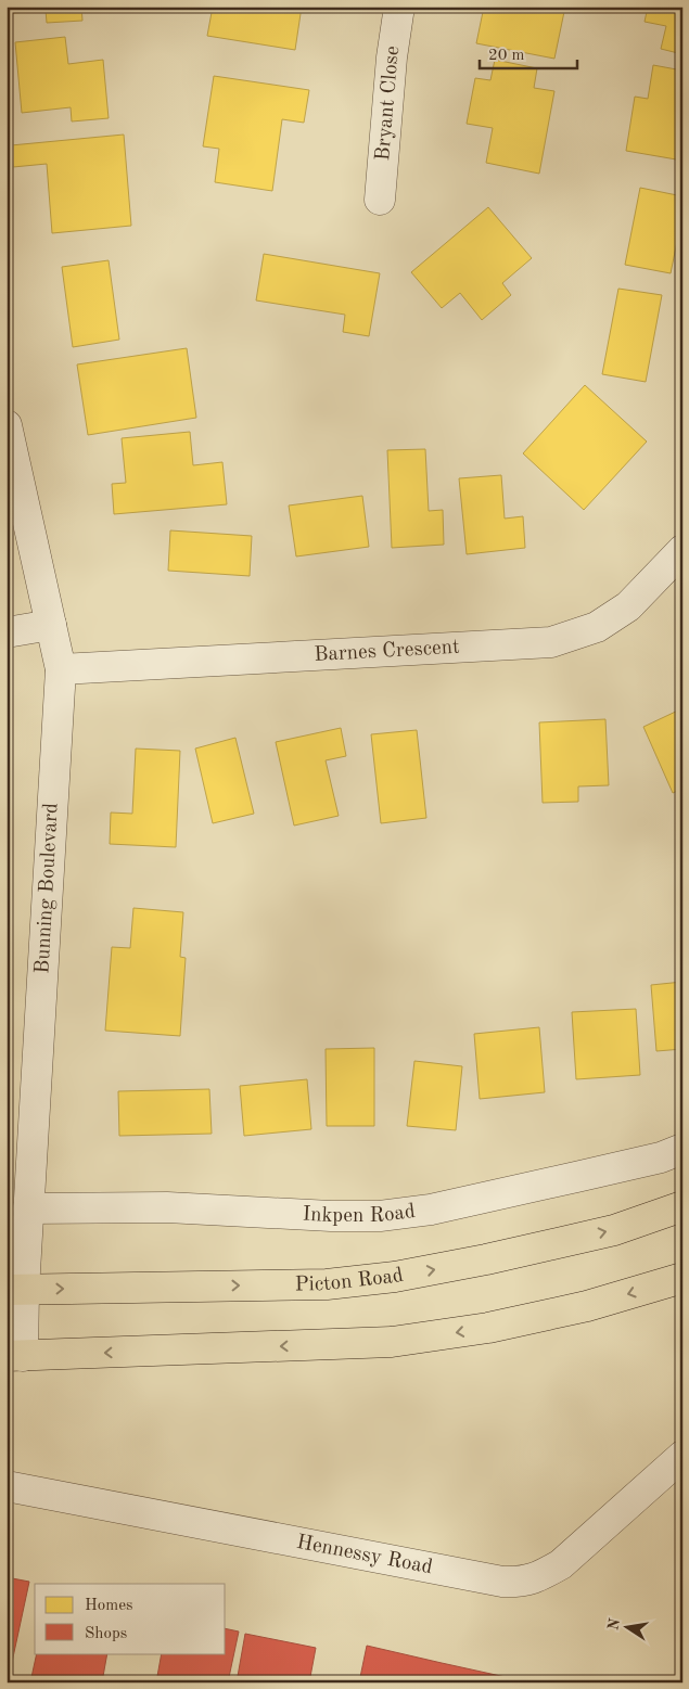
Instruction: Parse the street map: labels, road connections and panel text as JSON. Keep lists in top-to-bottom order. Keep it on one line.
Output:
{"streets":{"main road":["Picton Road"],"street":["Bryant Close","Barnes Crescent","Bunning Boulevard","Inkpen Road","Hennessy Road"]},"crossings":[["Barnes Crescent","Bunning Boulevard"],["Bunning Boulevard","Inkpen Road"],["Bunning Boulevard","Picton Road"]],"legend":["Homes","Shops"],"scale_bar":"20 m","north":"left"}
